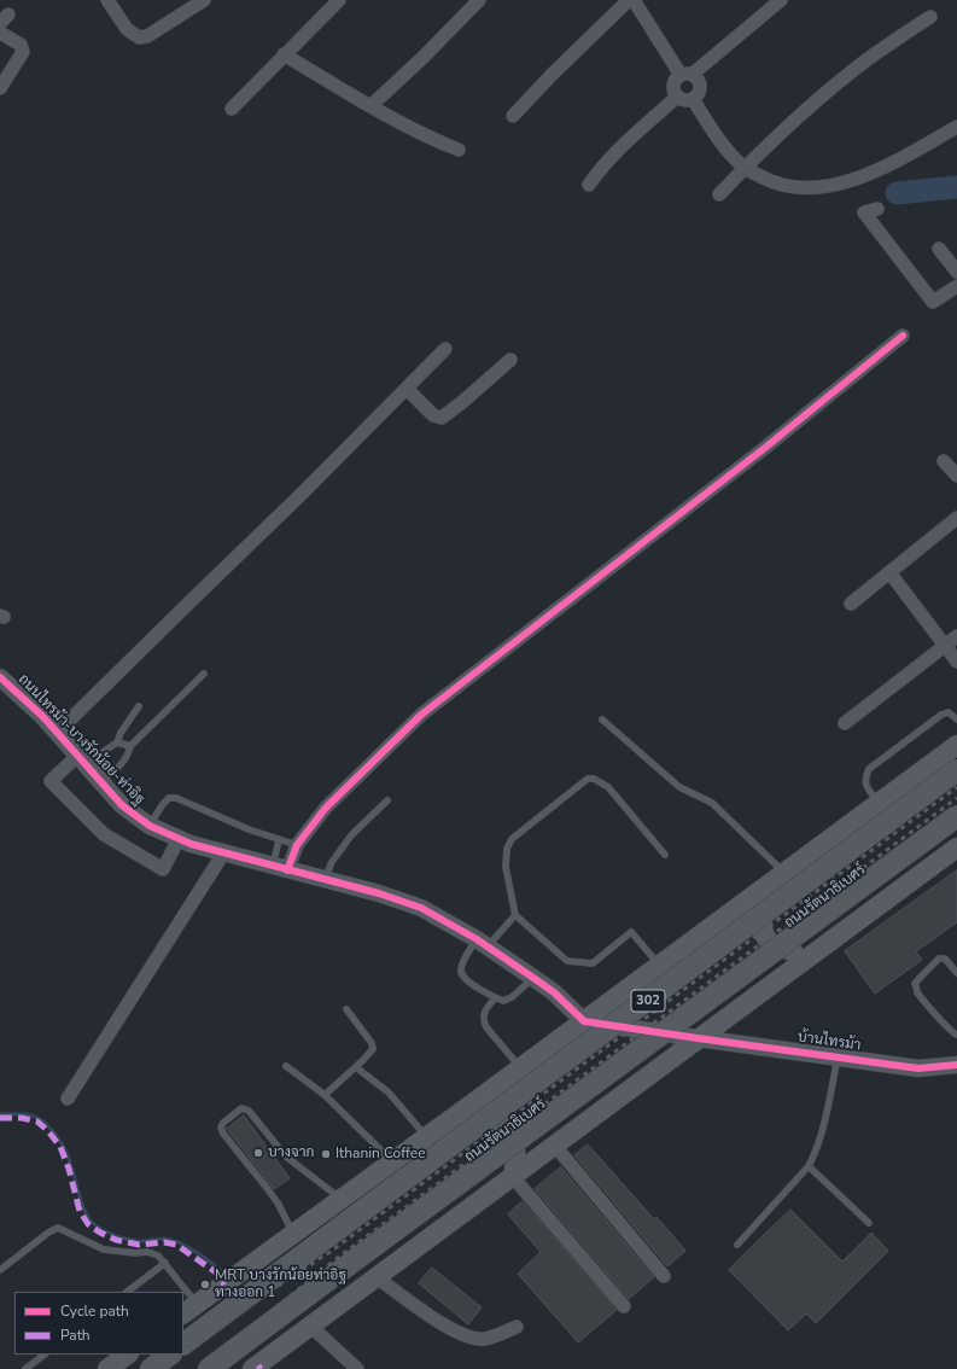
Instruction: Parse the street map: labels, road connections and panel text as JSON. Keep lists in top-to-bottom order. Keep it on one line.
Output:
{"streets":{"main road":["ถนนรัตนาธิเบศร์","302"],"street":["ถนนไทรม้า-บางรักน้อย-ท่าอิฐ","บ้านไทรม้า"]},"crossings":[["ถนนไทรม้า-บางรักน้อย-ท่าอิฐ","302"],["302","บ้านไทรม้า"]],"places":["บางจาก","Ithanin Coffee","MRT บางรักน้อยท่าอิฐ ทางออก 1"],"legend":["Cycle path","Path"]}
